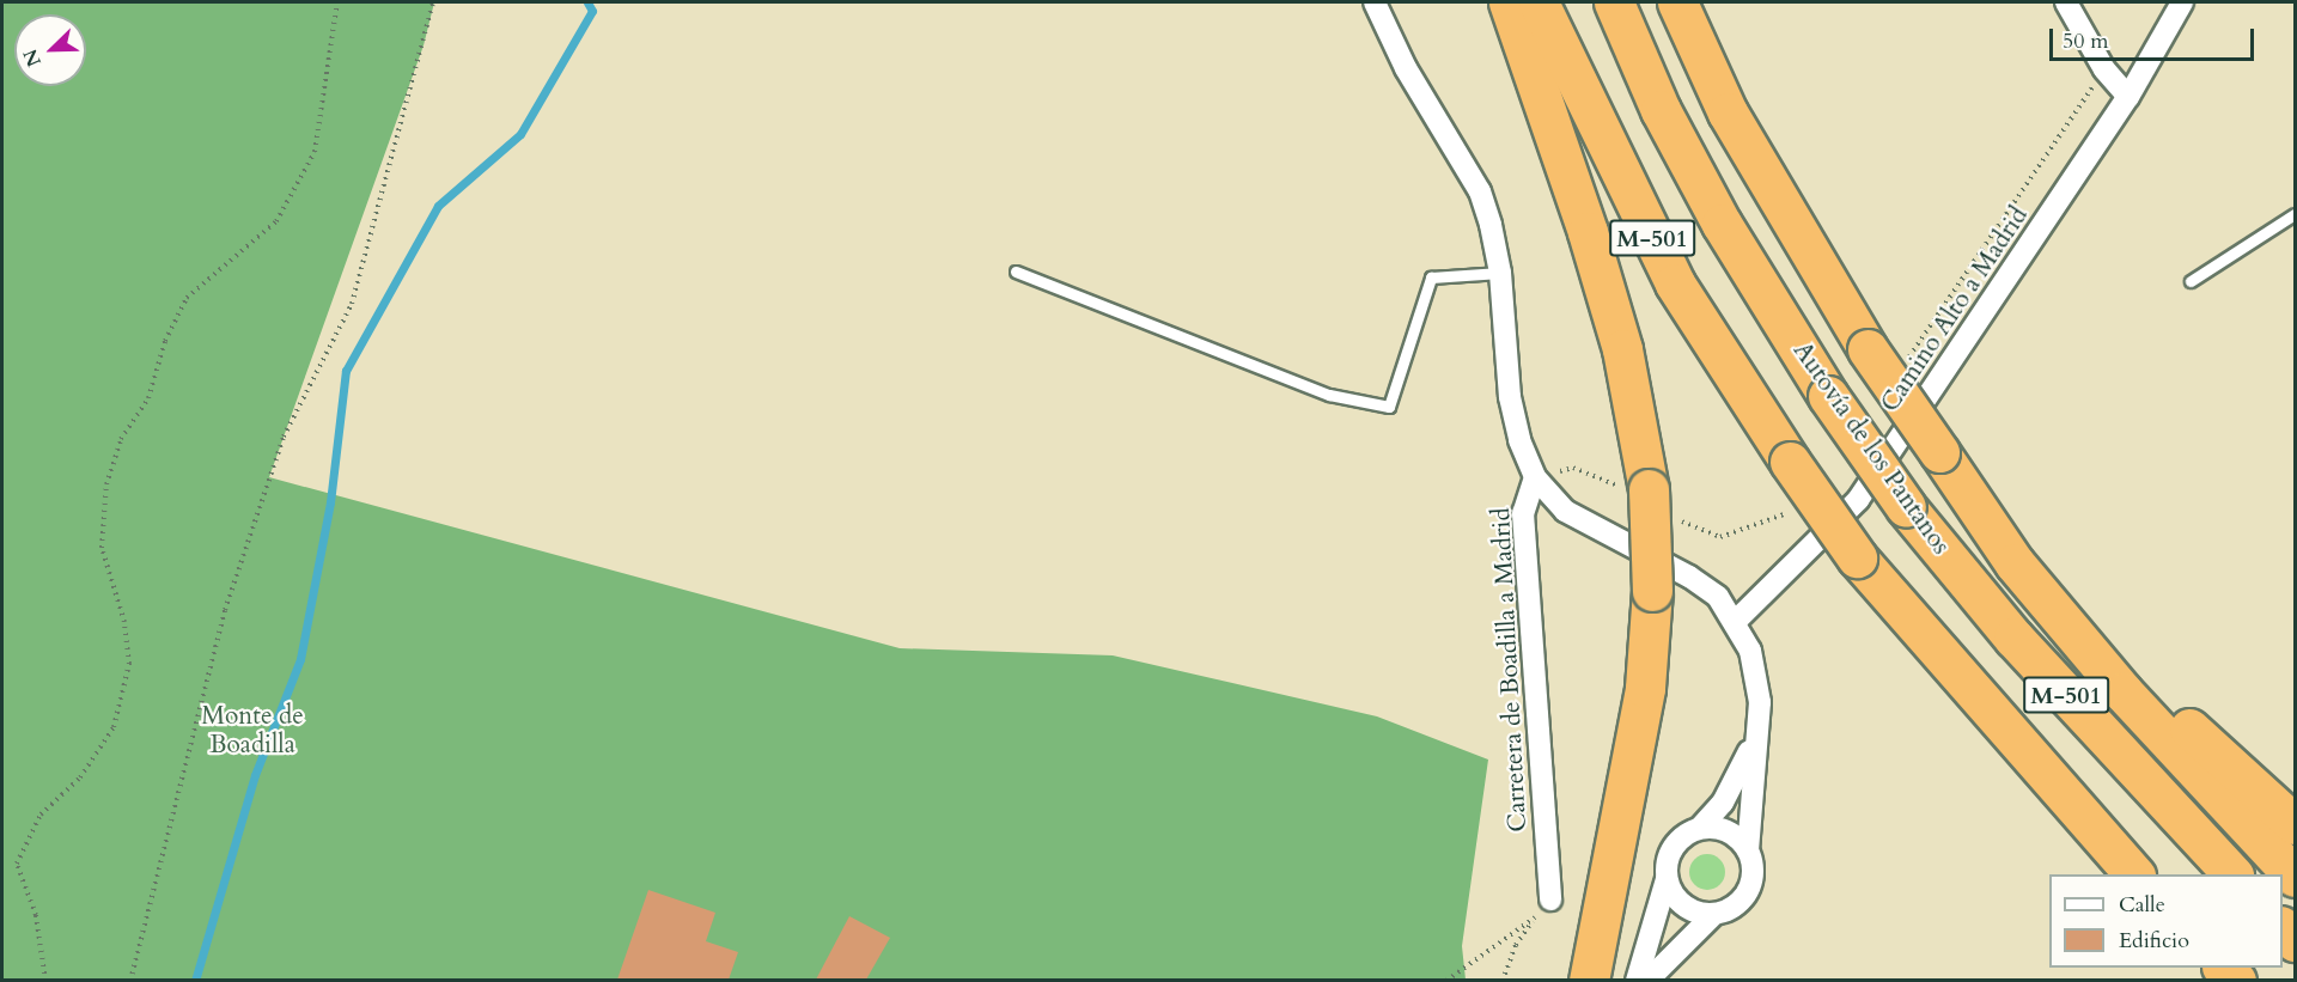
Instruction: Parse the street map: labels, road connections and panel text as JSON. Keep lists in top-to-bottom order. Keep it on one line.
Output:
{"streets":{"highway":["M-501","Autovía de los Pantanos"],"street":["Camino Alto a Madrid","Carretera de Boadilla a Madrid"]},"parks":["Monte de Boadilla"],"legend":["Calle","Edificio"],"scale_bar":"50 m","north":"bottom left"}
